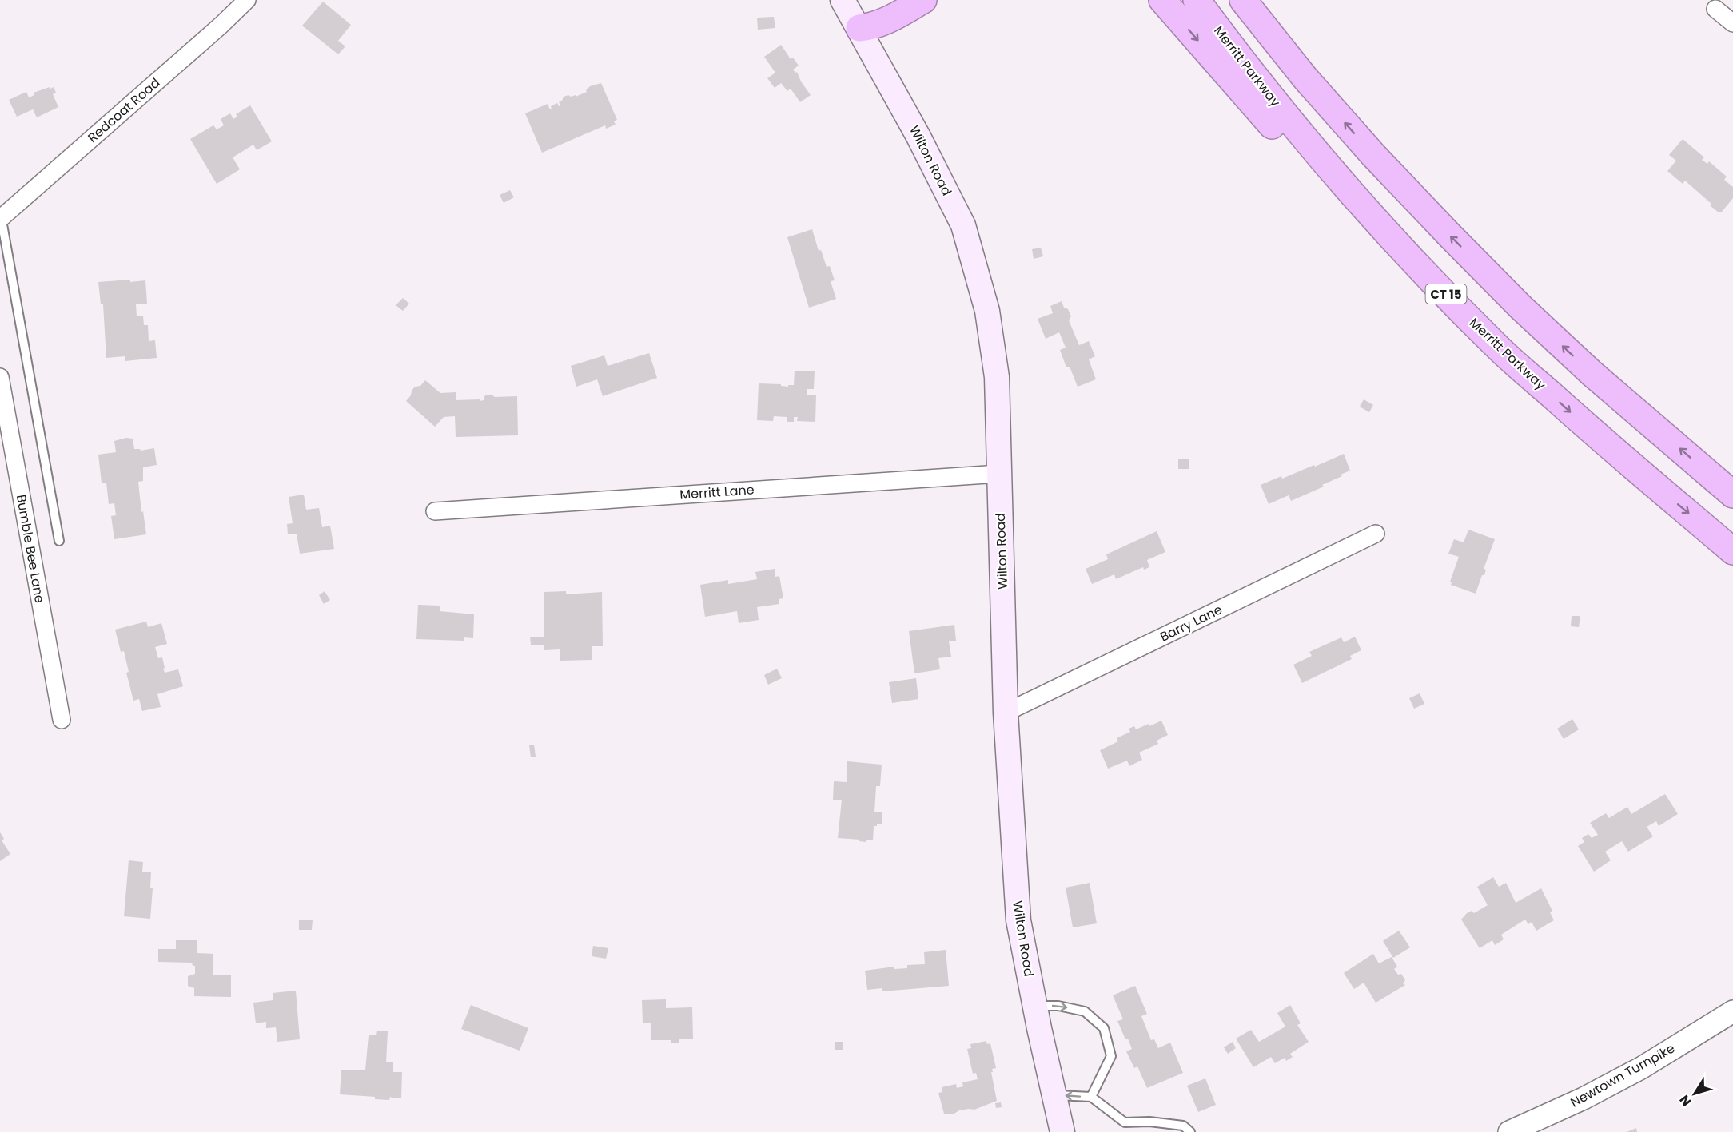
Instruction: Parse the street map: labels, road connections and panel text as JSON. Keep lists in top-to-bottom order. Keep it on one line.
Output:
{"streets":{"highway":["Merritt Parkway","CT 15"],"main road":["Wilton Road"],"street":["Redcoat Road","Merritt Lane","Bumble Bee Lane","Barry Lane","Newtown Turnpike"]},"crossings":[["Wilton Road","Merritt Lane"],["Wilton Road","Barry Lane"]],"north":"bottom left"}
